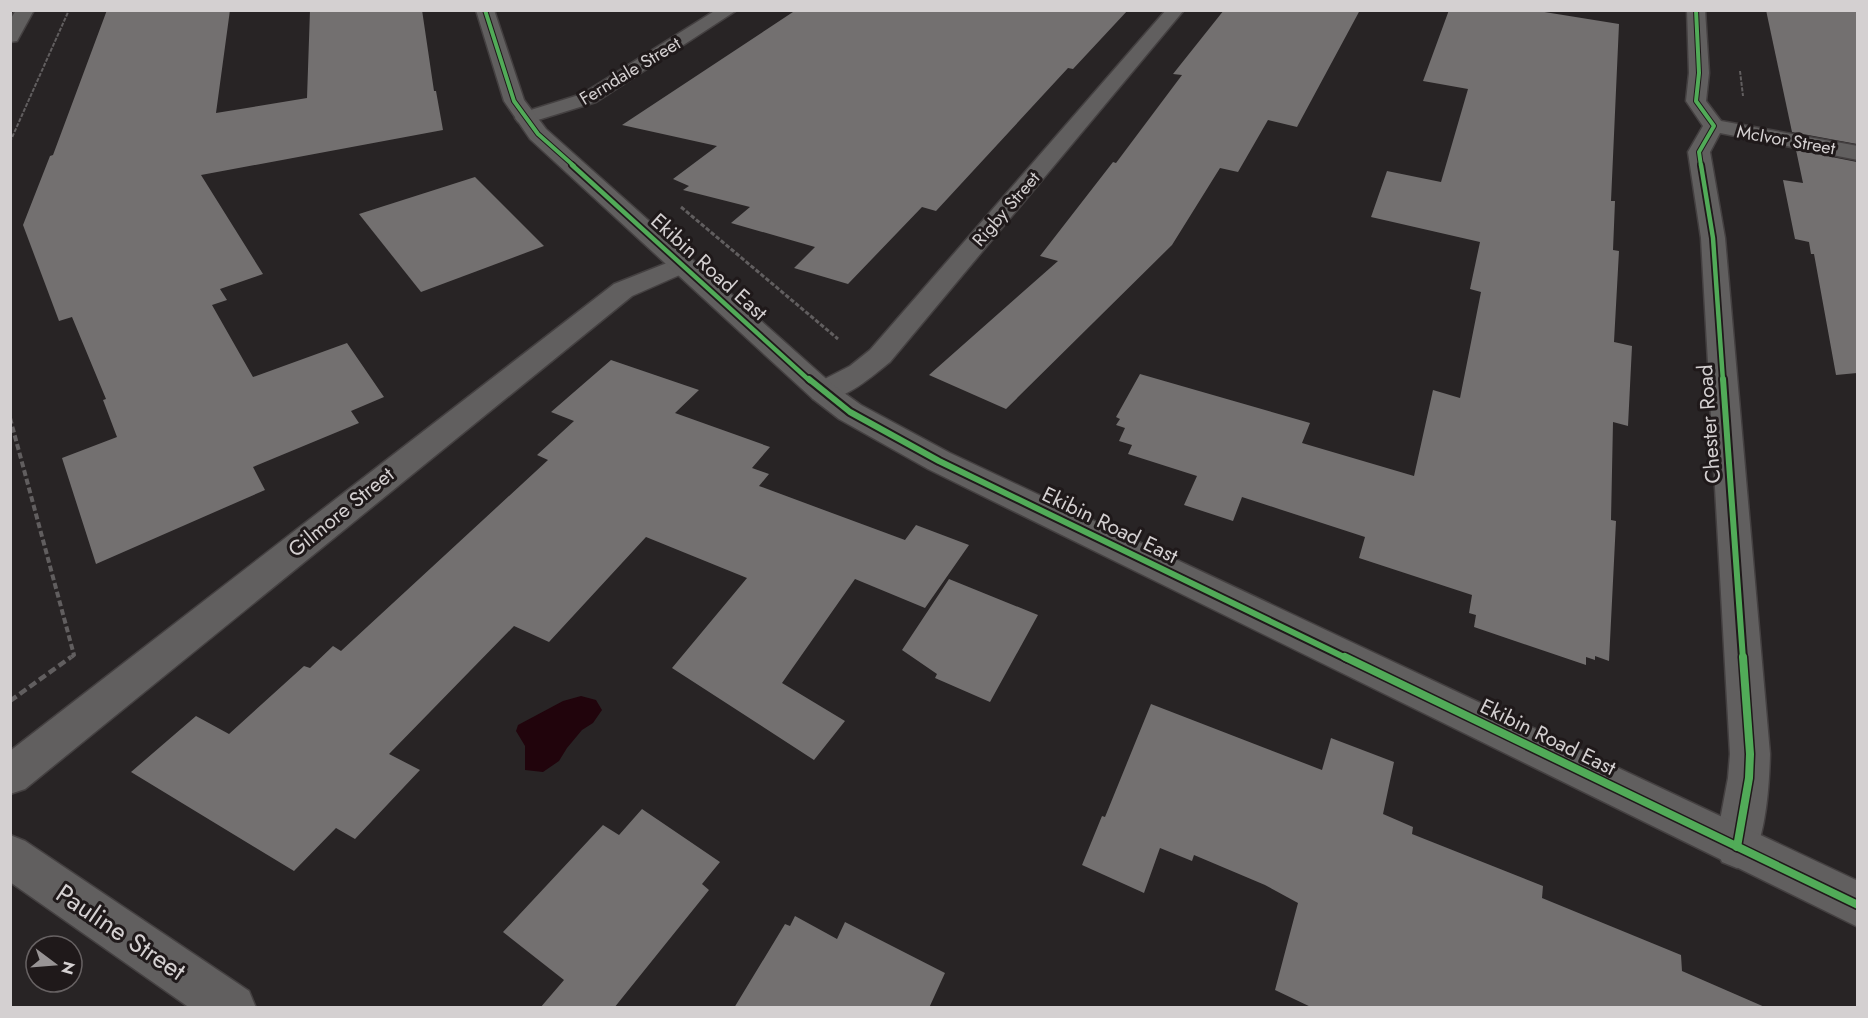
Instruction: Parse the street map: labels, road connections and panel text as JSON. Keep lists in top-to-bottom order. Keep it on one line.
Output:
{"streets":{"street":["Ferndale Street","McIvor Street","Rigby Street","Ekibin Road East","Chester Road","Gilmore Street","Pauline Street"]},"crossings":[["Ferndale Street","Ekibin Road East"],["McIvor Street","Chester Road"],["Rigby Street","Ekibin Road East"],["Ekibin Road East","Chester Road"],["Ekibin Road East","Gilmore Street"]],"north":"right"}
